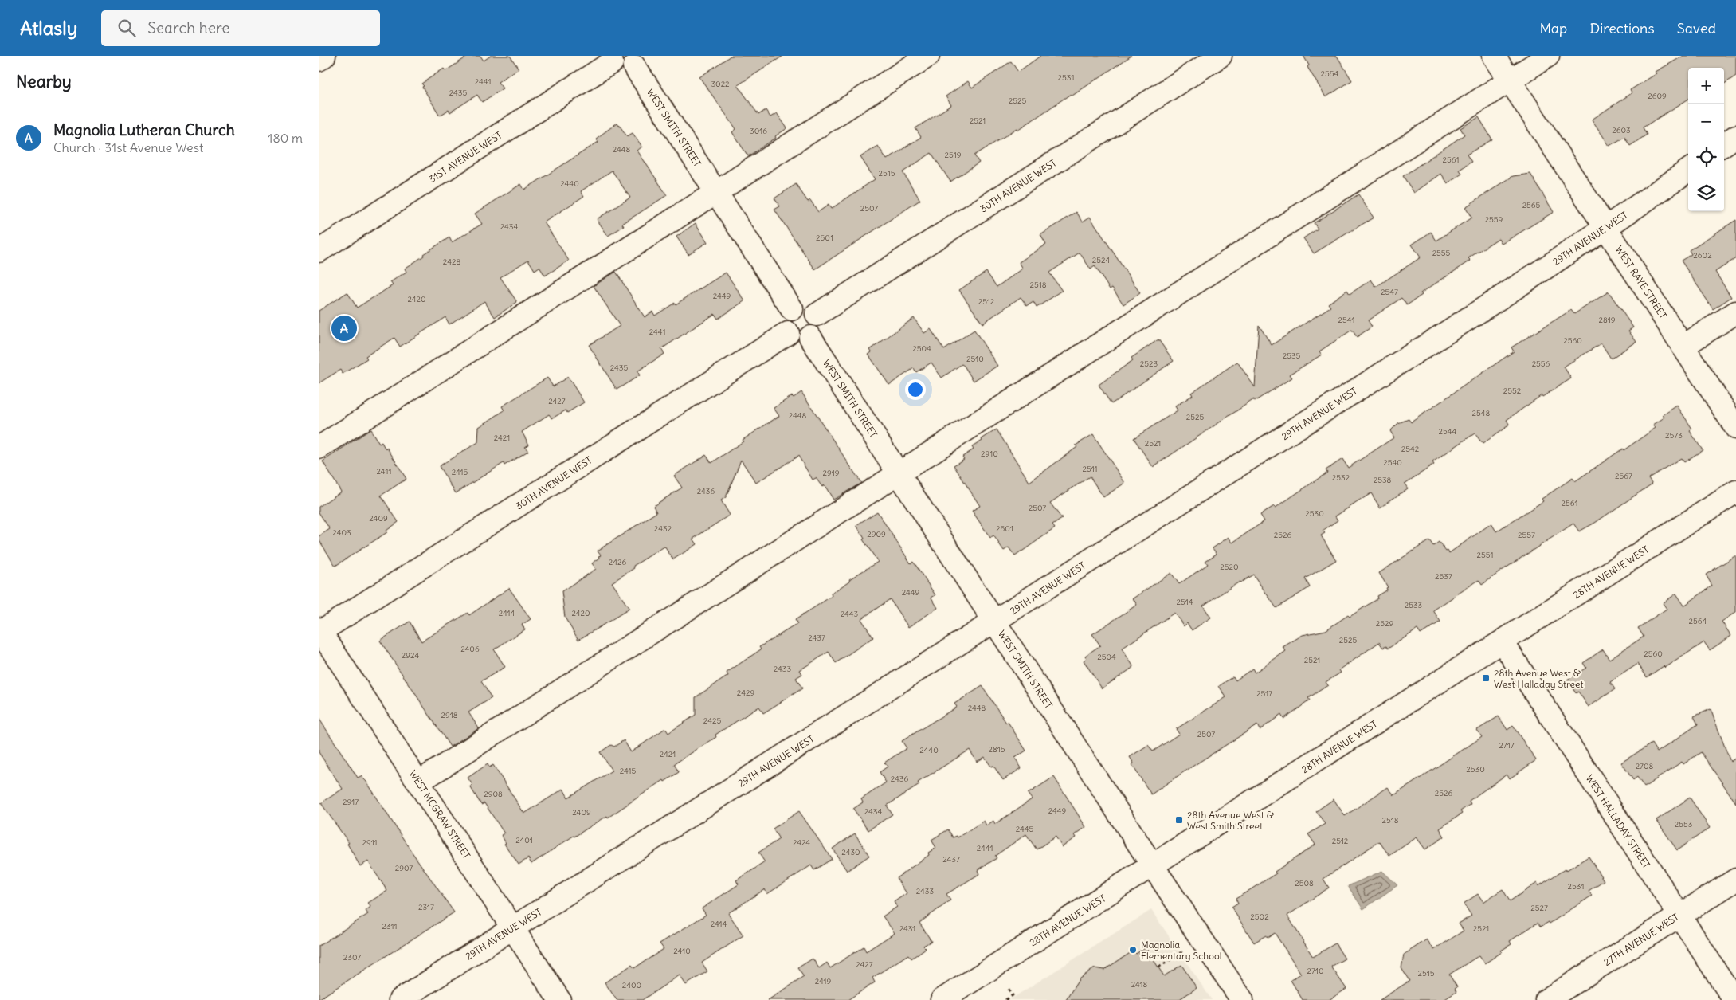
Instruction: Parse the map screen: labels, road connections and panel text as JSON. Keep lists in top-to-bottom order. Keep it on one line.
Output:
{"streets":{"street":["WEST SMITH STREET","31ST AVENUE WEST","30TH AVENUE WEST","29TH AVENUE WEST","WEST RAYE STREET","28TH AVENUE WEST","WEST MCGRAW STREET","WEST HALLADAY STREET","27TH AVENUE WEST"]},"crossings":[["WEST SMITH STREET","30TH AVENUE WEST"],["WEST SMITH STREET","29TH AVENUE WEST"],["WEST SMITH STREET","28TH AVENUE WEST"],["30TH AVENUE WEST","WEST MCGRAW STREET"],["29TH AVENUE WEST","WEST RAYE STREET"],["29TH AVENUE WEST","WEST MCGRAW STREET"],["28TH AVENUE WEST","WEST HALLADAY STREET"],["WEST HALLADAY STREET","27TH AVENUE WEST"]],"places":{"transit":["28th Avenue West & West Halladay Street","28th Avenue West & West Smith Street"],"other":["Magnolia Elementary School"]},"house_numbers":["2554","2531","2441","3022","2435","2609","2525","2521","2603","3016","2448","2519","2561","2515","2440","2565","2507","2559","2434","2501","2555","2602","2524","2428","2518","2547","2449","2420","2512","2541","2819","2441","2560","2504","2535","2510","2523","2556","2435","2552","2427","2548","2448","2525","2544","2573","2421","2521","2542","2910","2540","2511","2411","2415","2919","2567","2532","2538","2436","2561","2507","2530","2409","2432","2501","2403","2909","2526","2557","2551","2426","2520","2537","2449","2514","2533","2414","2420","2443","2564","2529","2437","2525","2406","2560","2924","2504","2521","2433","2429","2517","2448","2918","2425","2507","2717","2815","2440","2421","2708","2530","2415","2436","2526","2908","2917","2449","2434","2409","2518","2553","2445","2401","2512","2911","2424","2441","2430","2437","2907","2508","2531","2433","2317","2527","2502","2414","2311","2431","2521","2410","2307","2427","2710","2515","2419","2418","2400"],"page":{"header":"Atlasly","search":"Search here","nav":["Map","Directions","Saved"],"heading":"Nearby","map_buttons":["+","−"],"list":[{"mark":"A","name":"Magnolia Lutheran Church","note":"Church · 31st Avenue West","value":"180 m"}],"pins":"A"}}
